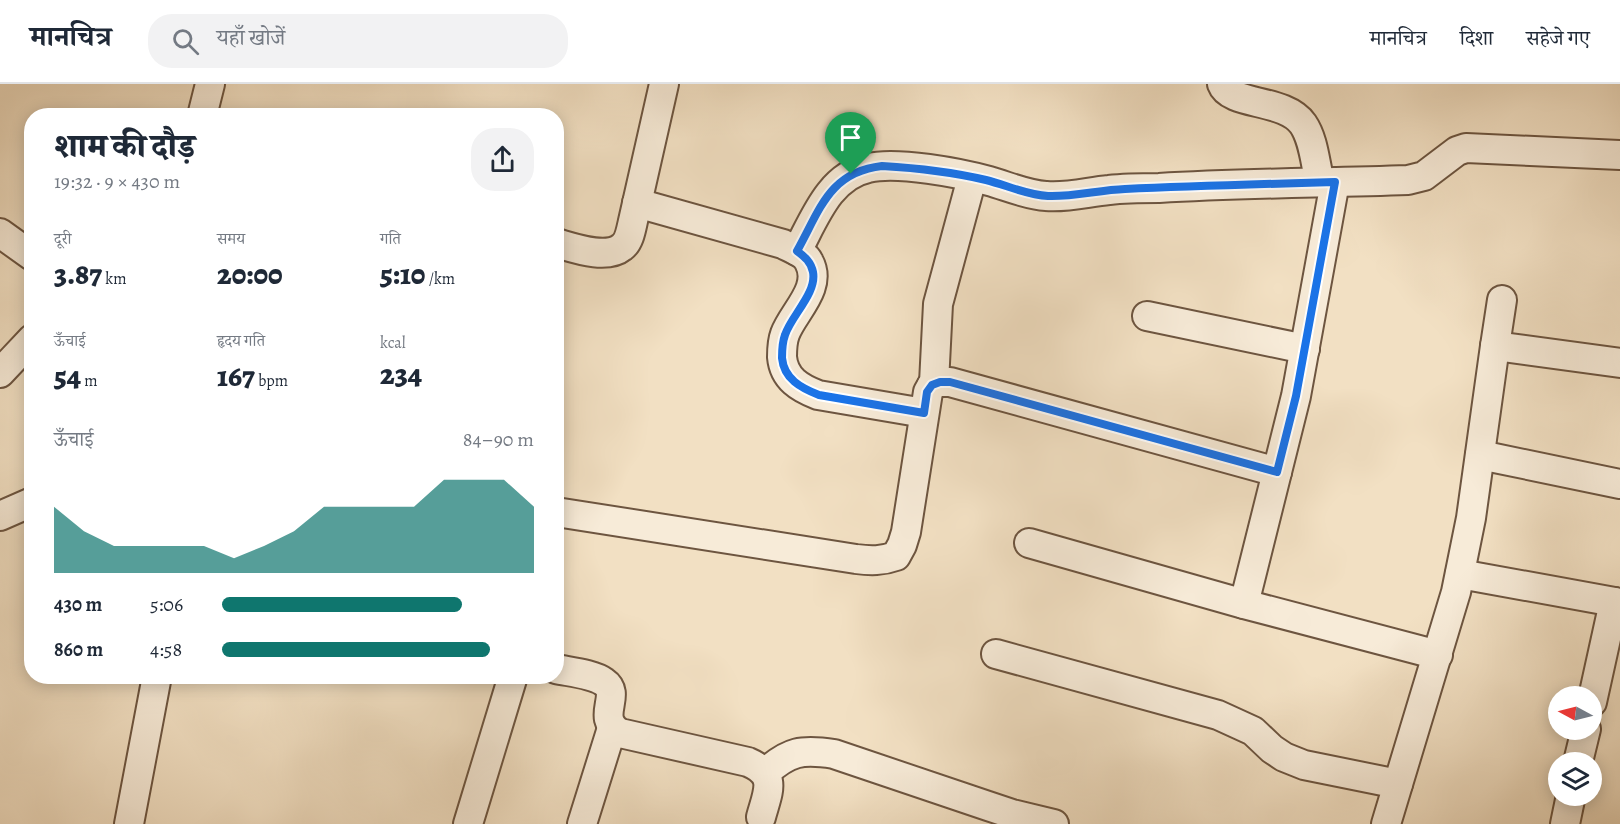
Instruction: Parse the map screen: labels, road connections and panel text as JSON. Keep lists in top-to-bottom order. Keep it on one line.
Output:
{"north":"left","page":{"header":"मानचित्र","search":"यहाँ खोजें","nav":["मानचित्र","दिशा","सहेजे गए"],"heading":["शाम की दौड़","19:32 · 9 × 430 m"],"stats":[["दूरी","3.87 km"],["समय","20:00"],["गति","5:10 /km"],["ऊँचाई","54 m"],["हृदय गति","167 bpm"],["kcal","234"]],"chart":["ऊँचाई","84–90 m"],"list":[{"name":"430 m","note":"5:06"},{"name":"860 m","note":"4:58"}]}}
